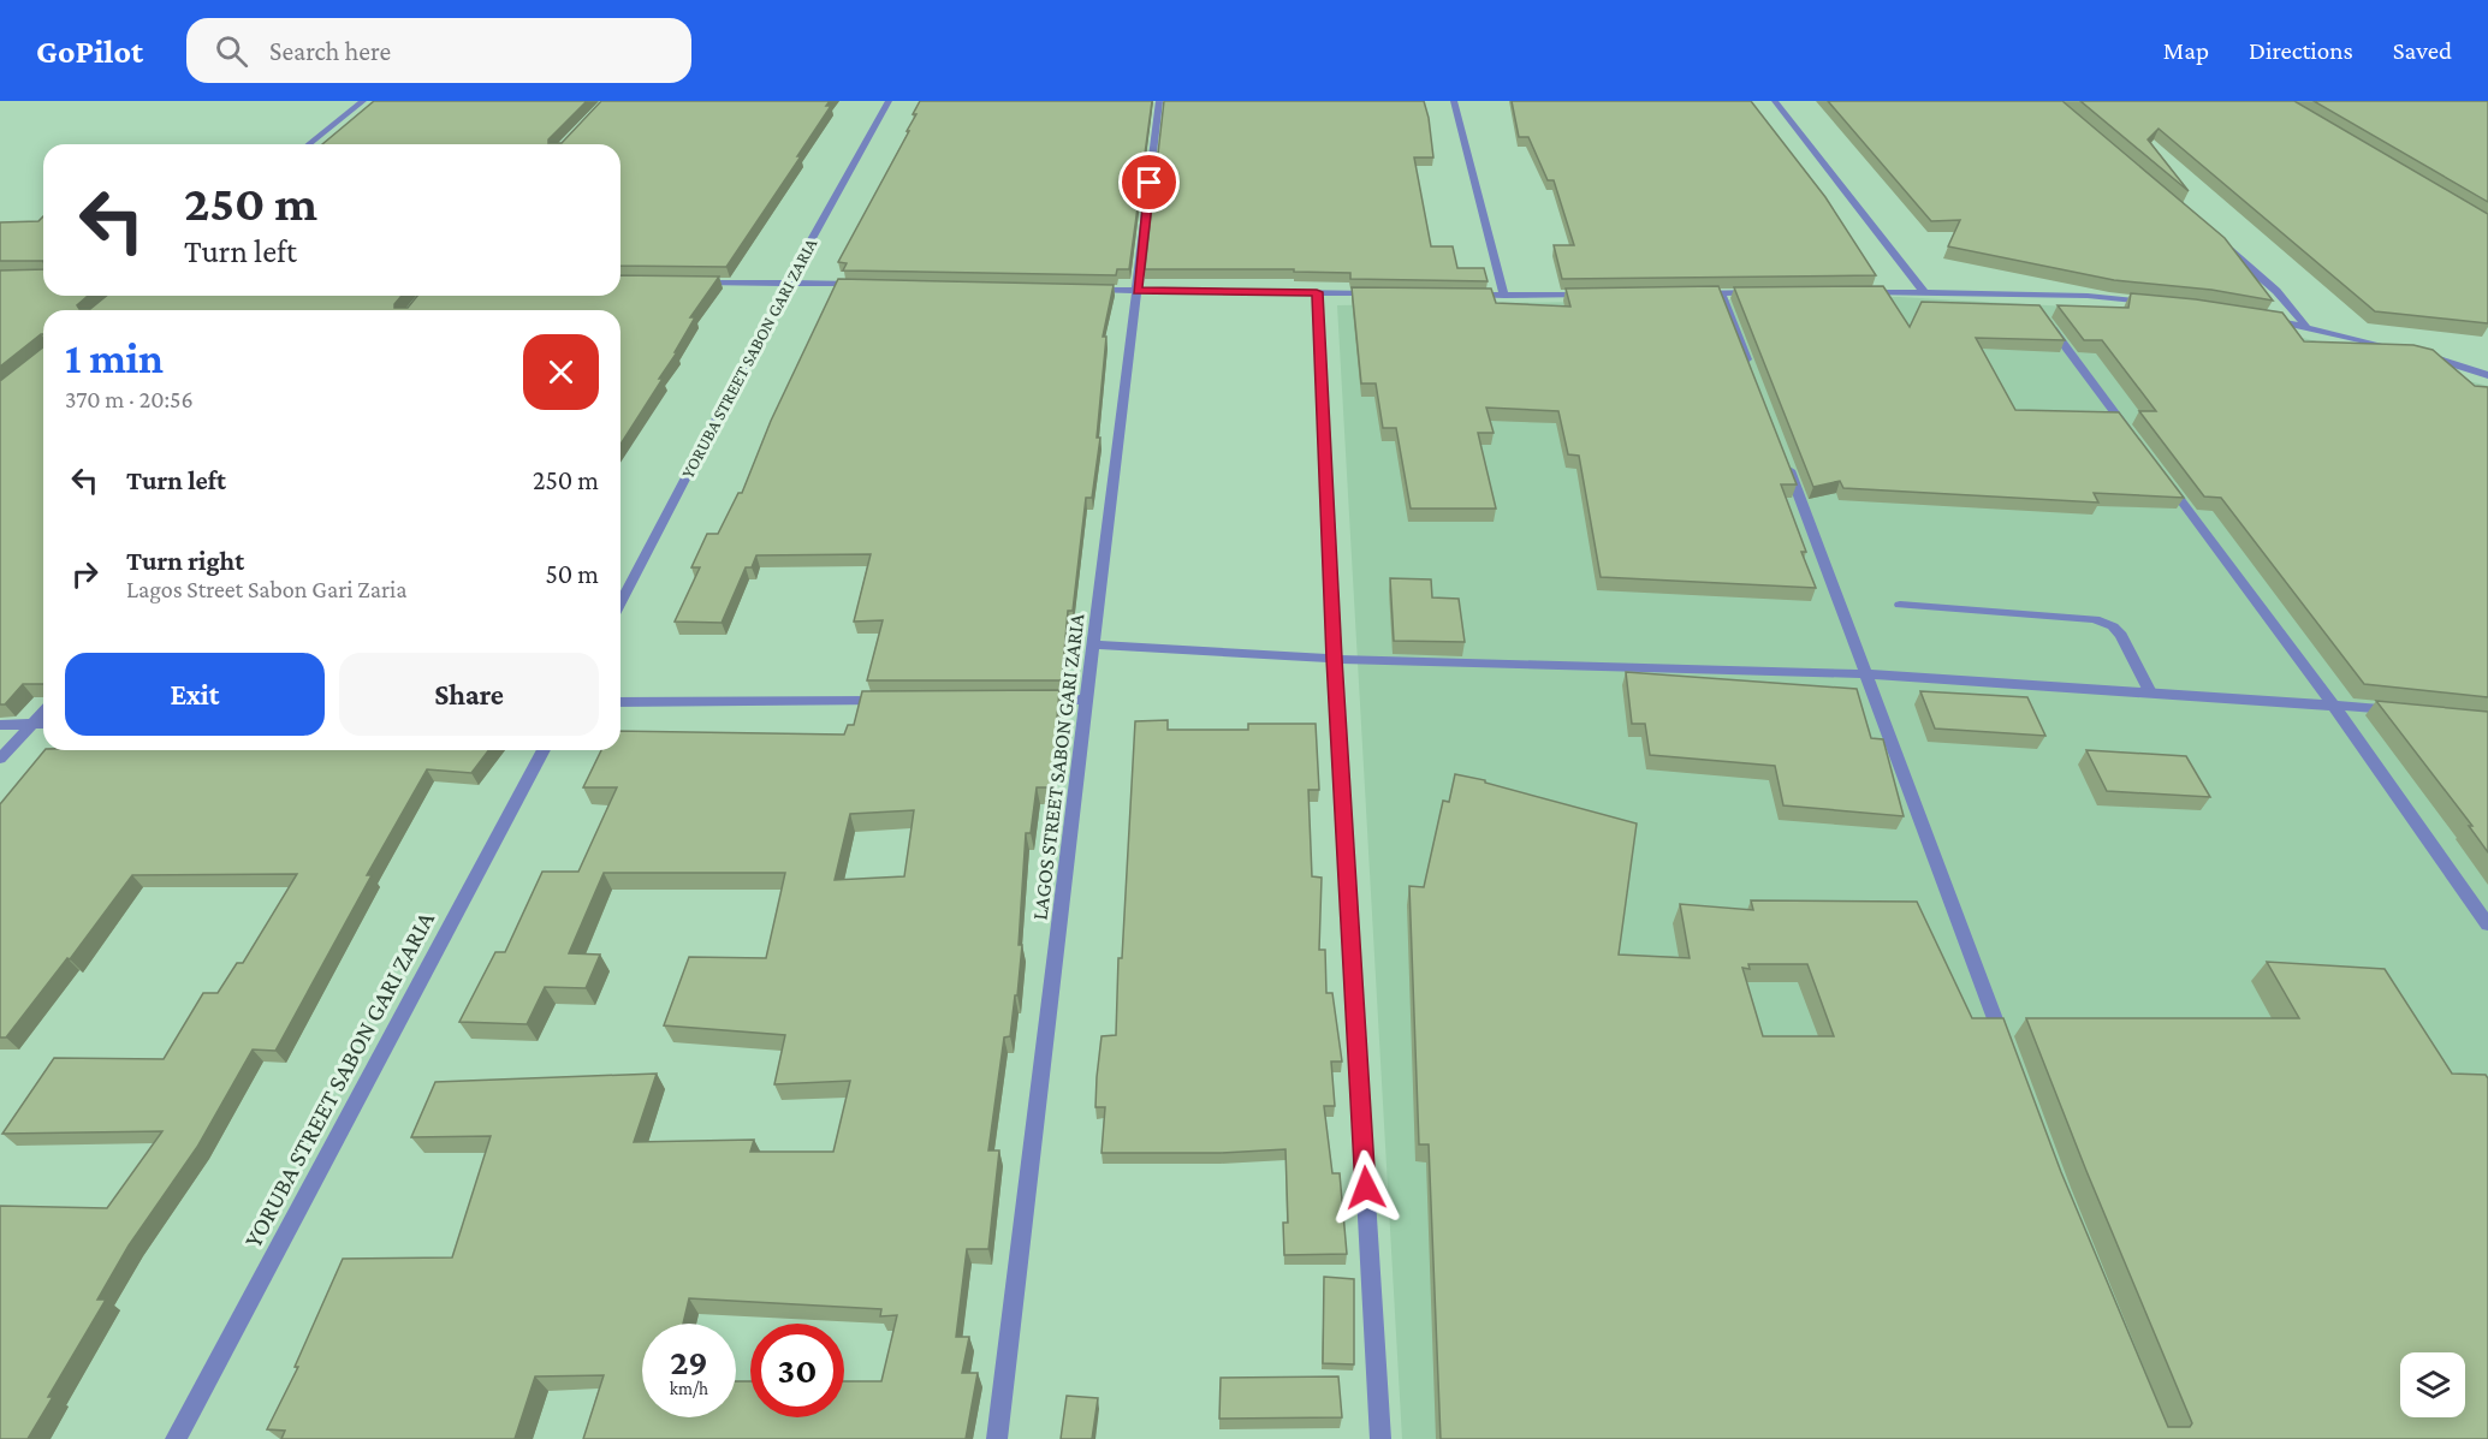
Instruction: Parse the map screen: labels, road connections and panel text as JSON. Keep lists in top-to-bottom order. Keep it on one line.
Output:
{"streets":{"street":["YORUBA STREET SABON GARI ZARIA","LAGOS STREET SABON GARI ZARIA"]},"page":{"header":"GoPilot","search":"Search here","nav":["Map","Directions","Saved"],"turn":["250 m","Turn left"],"heading":["1 min","370 m · 20:56"],"list":[{"name":"Turn left","value":"250 m"},{"name":"Turn right","note":"Lagos Street Sabon Gari Zaria","value":"50 m"}],"buttons":["Exit","Share"],"speed":"29 km/h","limit":"30"}}
